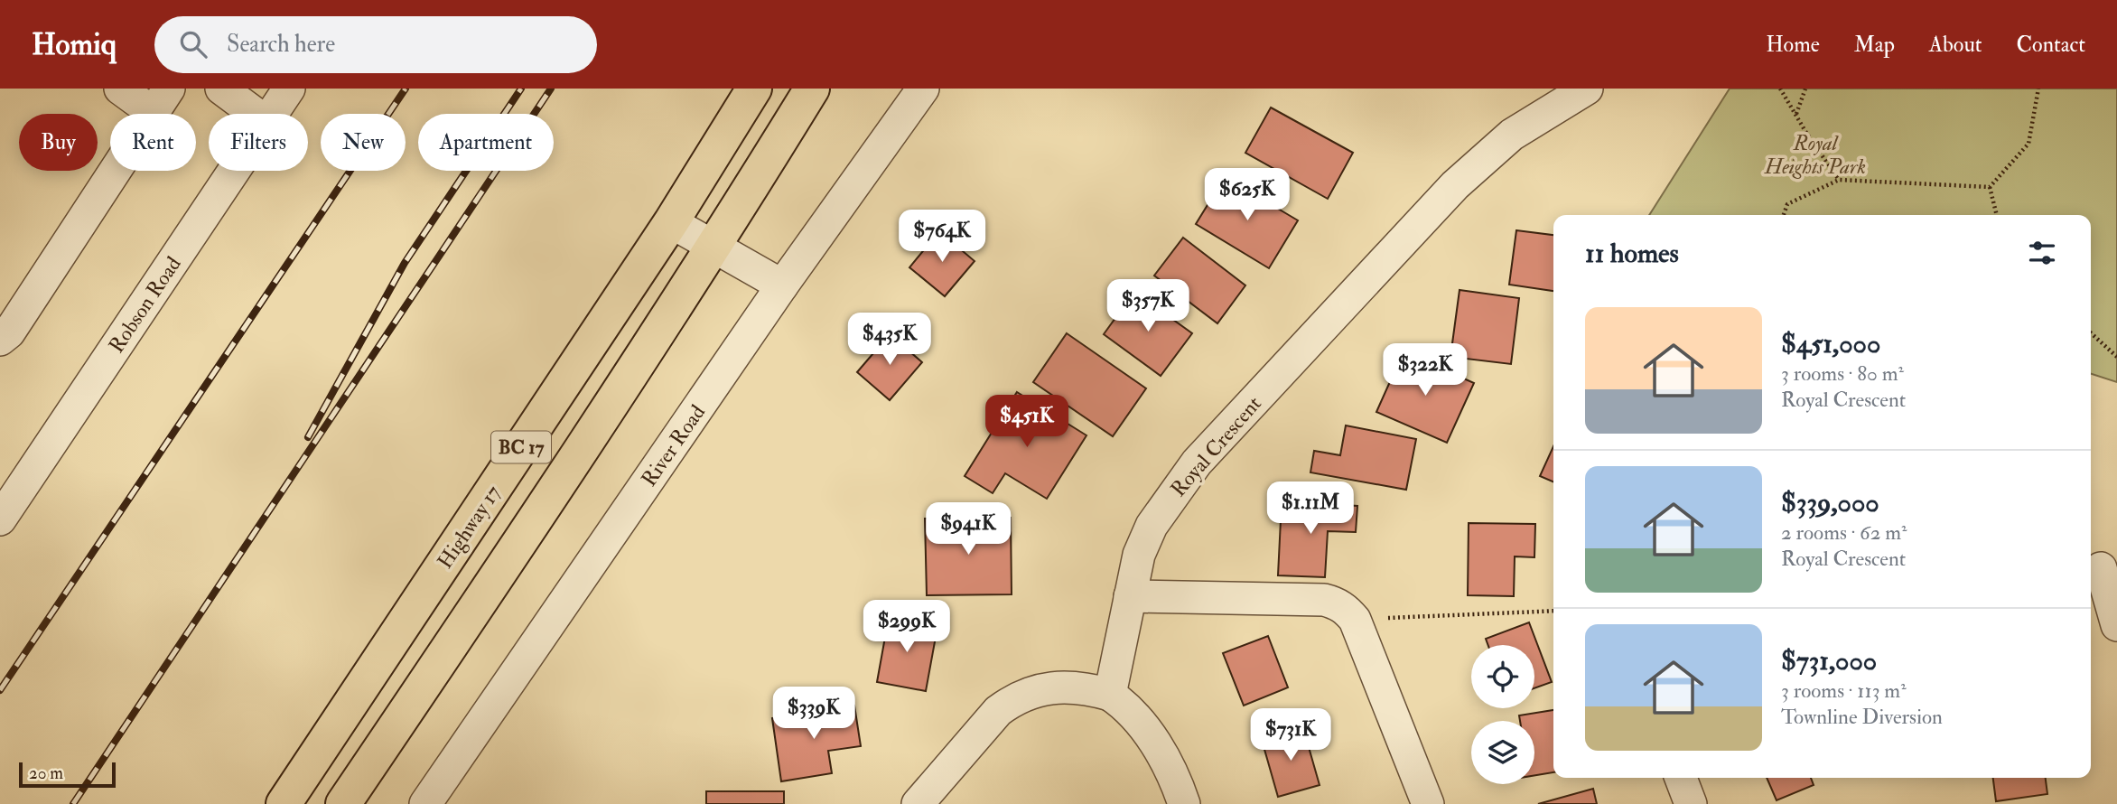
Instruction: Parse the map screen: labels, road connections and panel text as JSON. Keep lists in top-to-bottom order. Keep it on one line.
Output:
{"streets":{"highway":["BC 17","Highway 17"],"street":["Robson Road","River Road","Royal Crescent"]},"parks":["Royal Heights Park"],"scale_bar":"20 m","page":{"header":"Homiq","search":"Search here","nav":["Home","Map","About","Contact"],"chip":["Buy","Rent","Filters","New","Apartment"],"price":["$625K","$764K","$357K","$435K","$322K","$451K","$1.11M","$941K","$299K","$339K","$731K"],"heading":"11 homes","list":[{"name":"$451,000","note":"3 rooms · 80 m² · Royal Crescent"},{"name":"$339,000","note":"2 rooms · 62 m² · Royal Crescent"},{"name":"$731,000","note":"3 rooms · 113 m² · Townline Diversion"}],"scale":"20 m"}}
